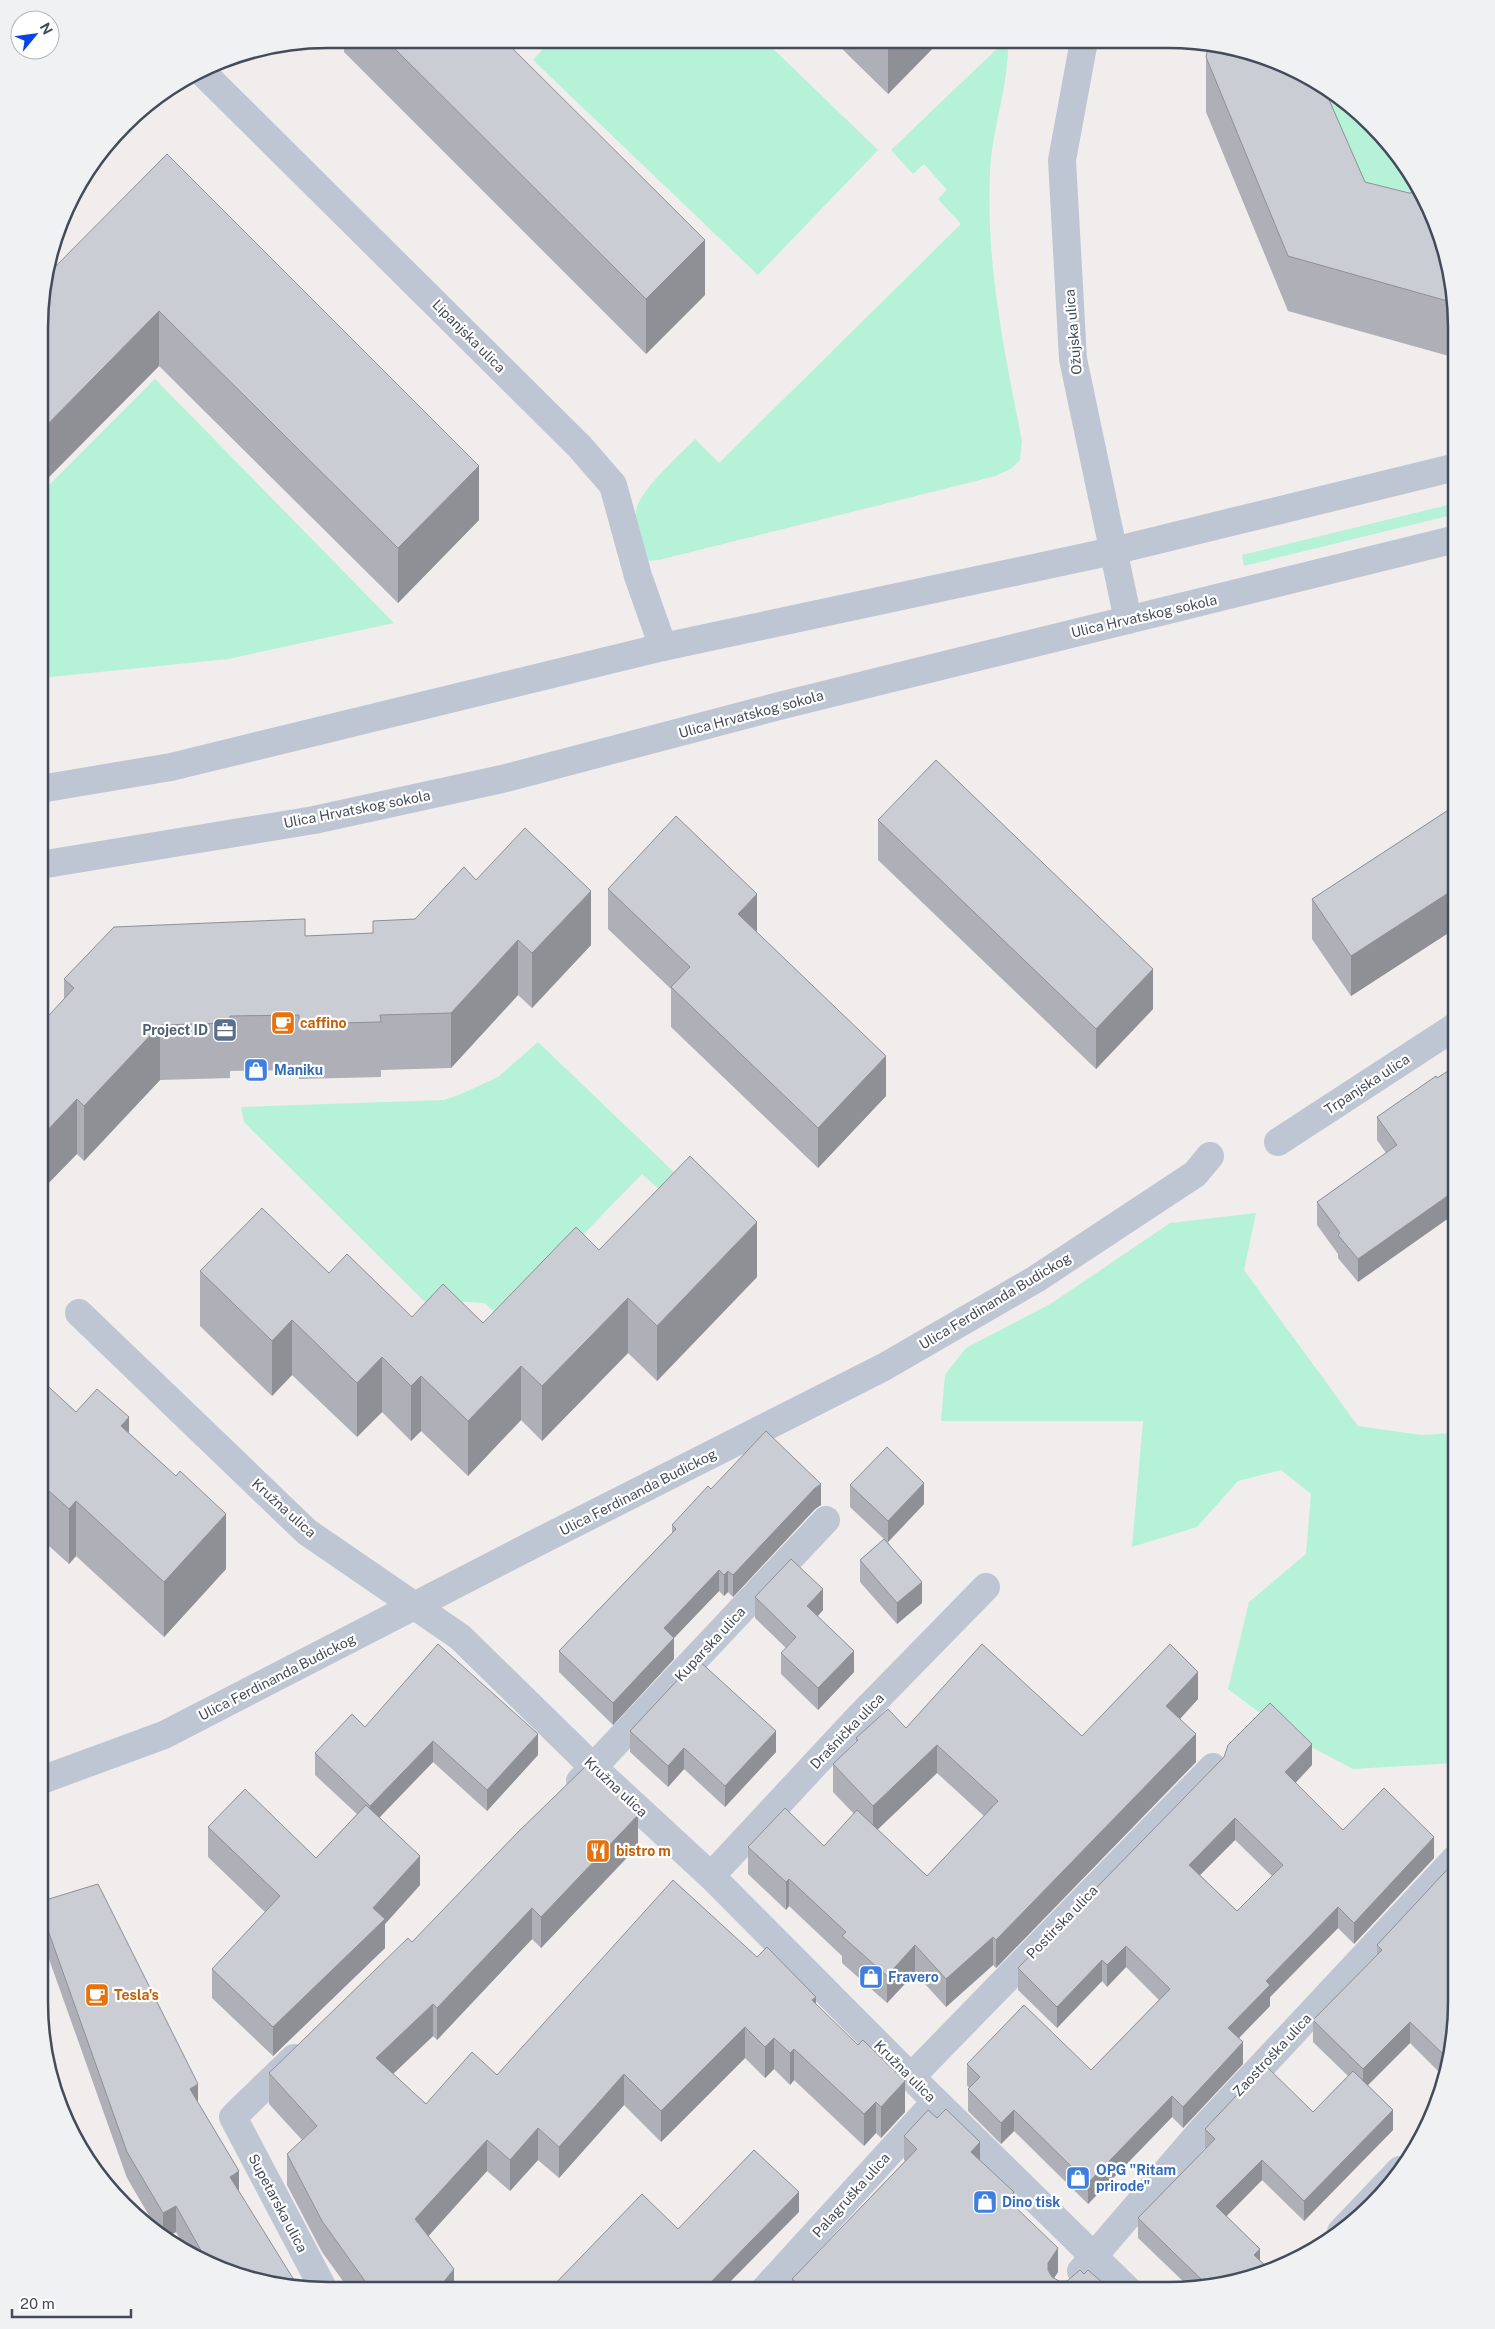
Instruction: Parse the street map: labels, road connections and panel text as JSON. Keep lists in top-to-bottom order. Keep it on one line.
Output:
{"streets":{"street":["Ožujska ulica","Lipanjska ulica","Ulica Hrvatskog sokola","Trpanjska ulica","Ulica Ferdinanda Budickog","Kružna ulica","Kuparska ulica","Drašnička ulica","Postirska ulica","Zaostroška ulica","Palagruška ulica","Supetarska ulica"]},"crossings":[["Ožujska ulica","Ulica Hrvatskog sokola"],["Ulica Ferdinanda Budickog","Kružna ulica"],["Kružna ulica","Kuparska ulica"],["Kružna ulica","Drašnička ulica"],["Kružna ulica","Postirska ulica"],["Kružna ulica","Zaostroška ulica"],["Kružna ulica","Palagruška ulica"]],"places":{"cafe":["caffino","Tesla's"],"office":["Project ID"],"shop":["Maniku","Fravero","OPG \"Ritam prirode\"","Dino tisk"],"restaurant":["bistro m"]},"scale_bar":"20 m","north":"top right"}
